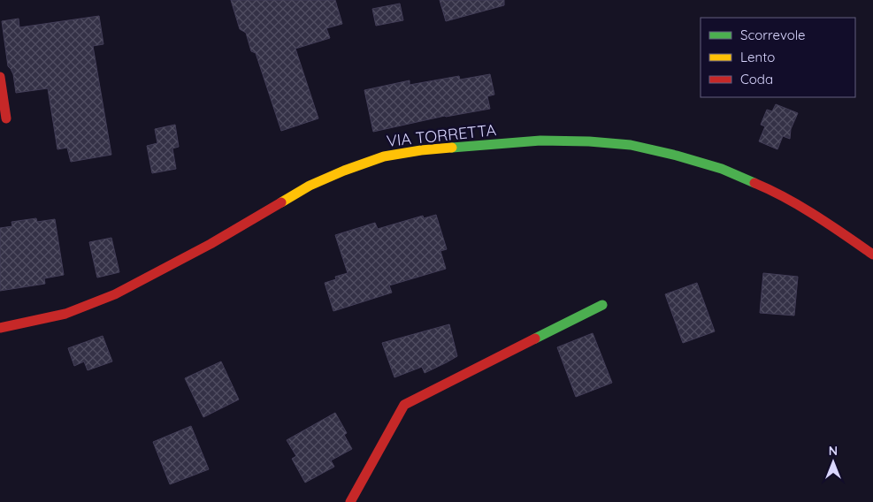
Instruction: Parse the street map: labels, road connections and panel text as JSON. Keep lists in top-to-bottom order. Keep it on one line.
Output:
{"streets":{"street":["VIA TORRETTA"]},"legend":["Scorrevole","Lento","Coda"],"north":"top"}
